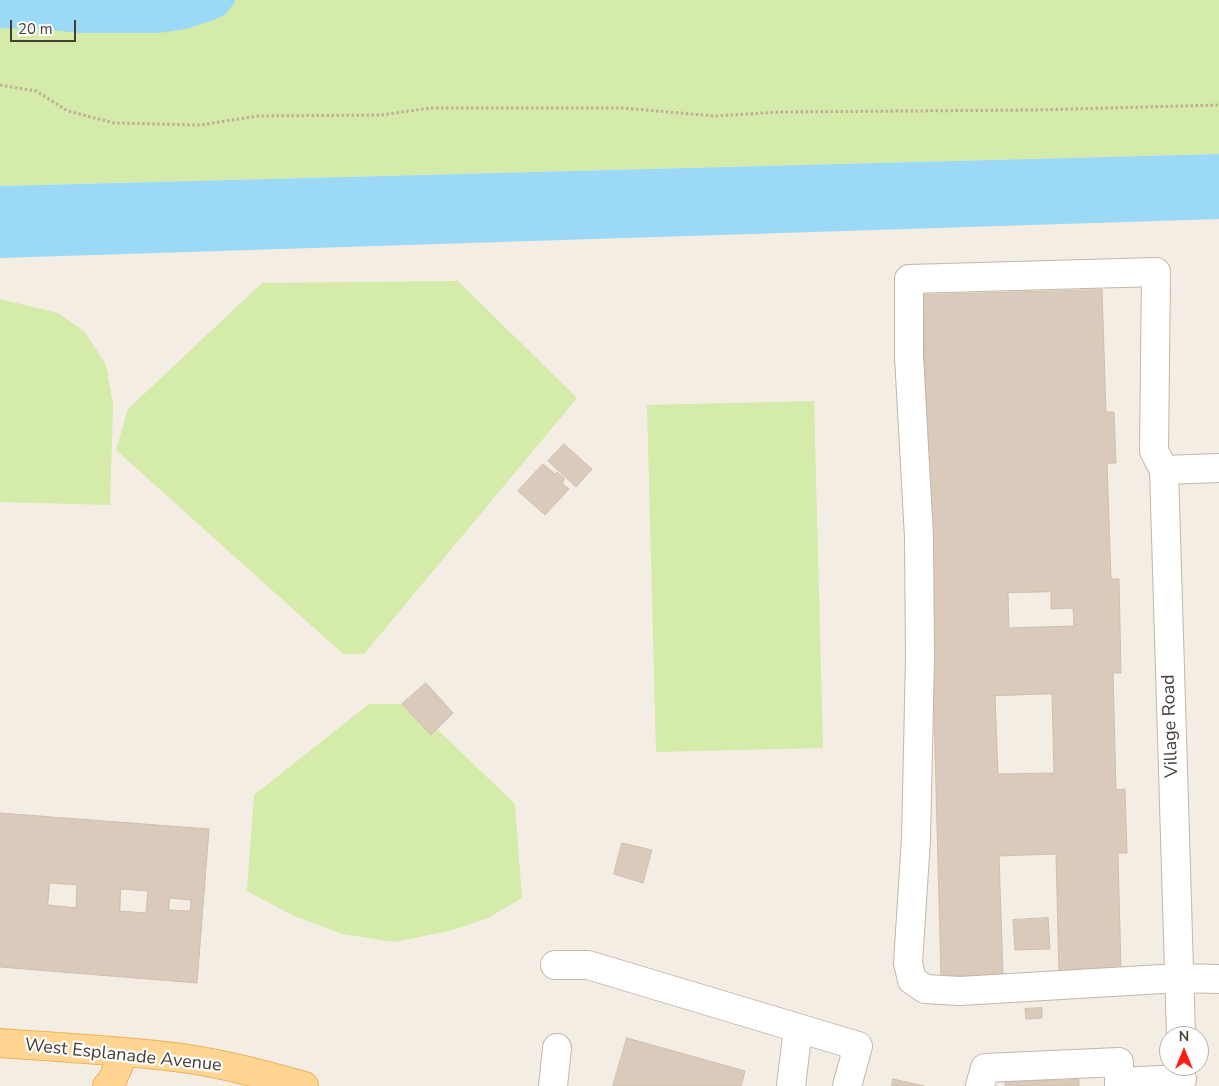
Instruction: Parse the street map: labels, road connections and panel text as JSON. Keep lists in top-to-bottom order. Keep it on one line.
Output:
{"streets":{"main road":["West Esplanade Avenue"],"street":["Village Road"]},"scale_bar":"20 m","north":"top"}
